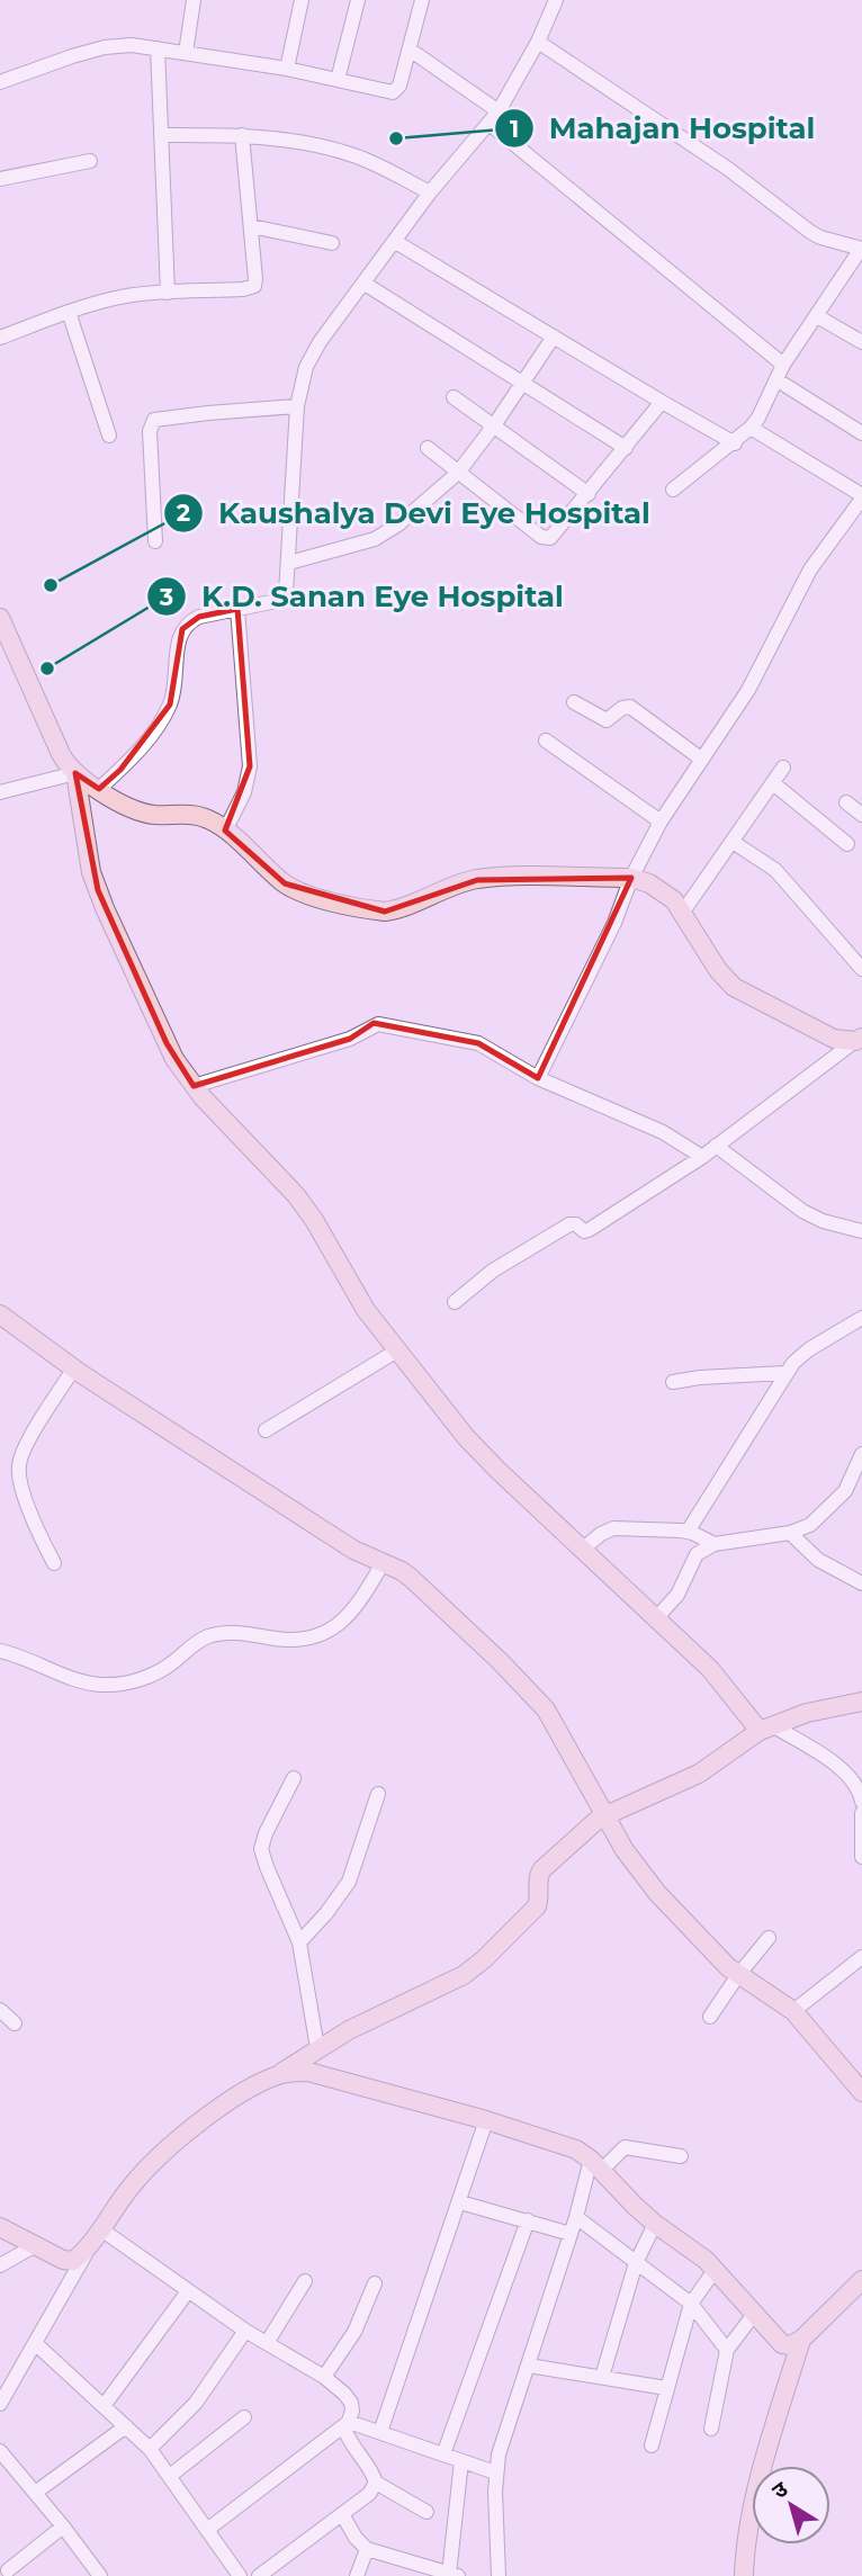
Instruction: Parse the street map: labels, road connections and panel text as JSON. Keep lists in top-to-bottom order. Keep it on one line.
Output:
{"places":["Mahajan Hospital","Kaushalya Devi Eye Hospital","K.D. Sanan Eye Hospital"],"north":"top left"}
